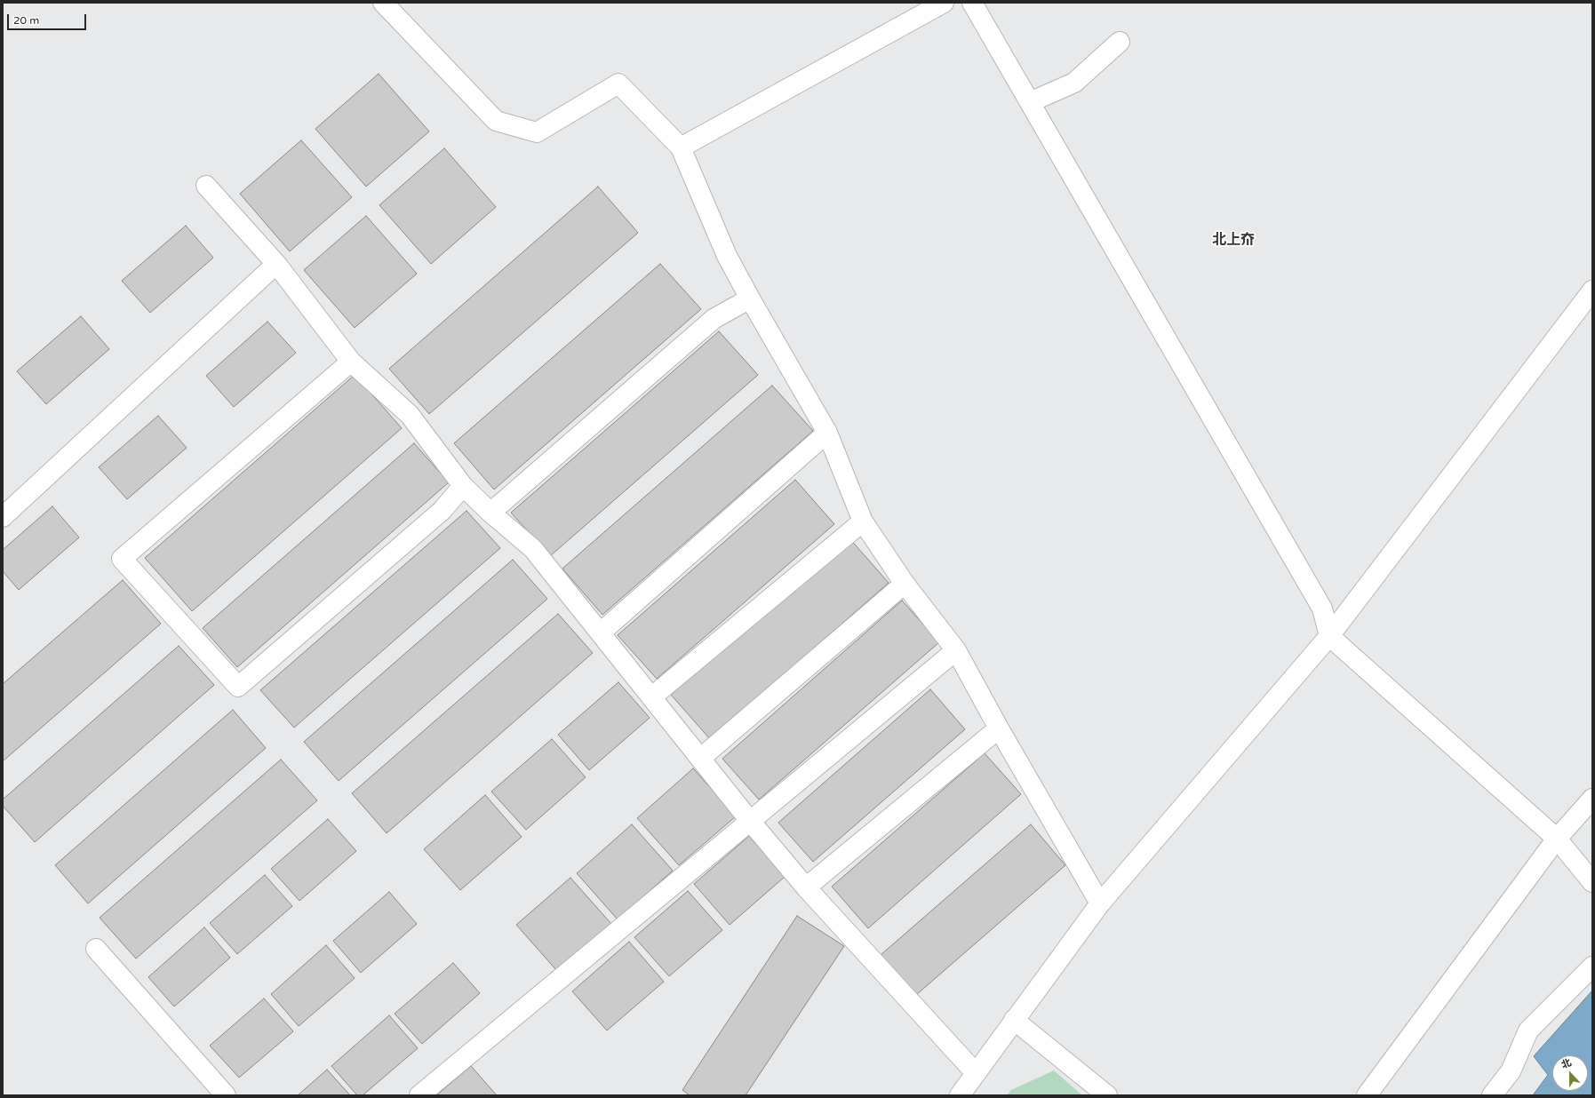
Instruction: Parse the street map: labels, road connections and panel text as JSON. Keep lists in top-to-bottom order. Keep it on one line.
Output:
{"districts":["北上夼"],"scale_bar":"20 m","north":"top"}
